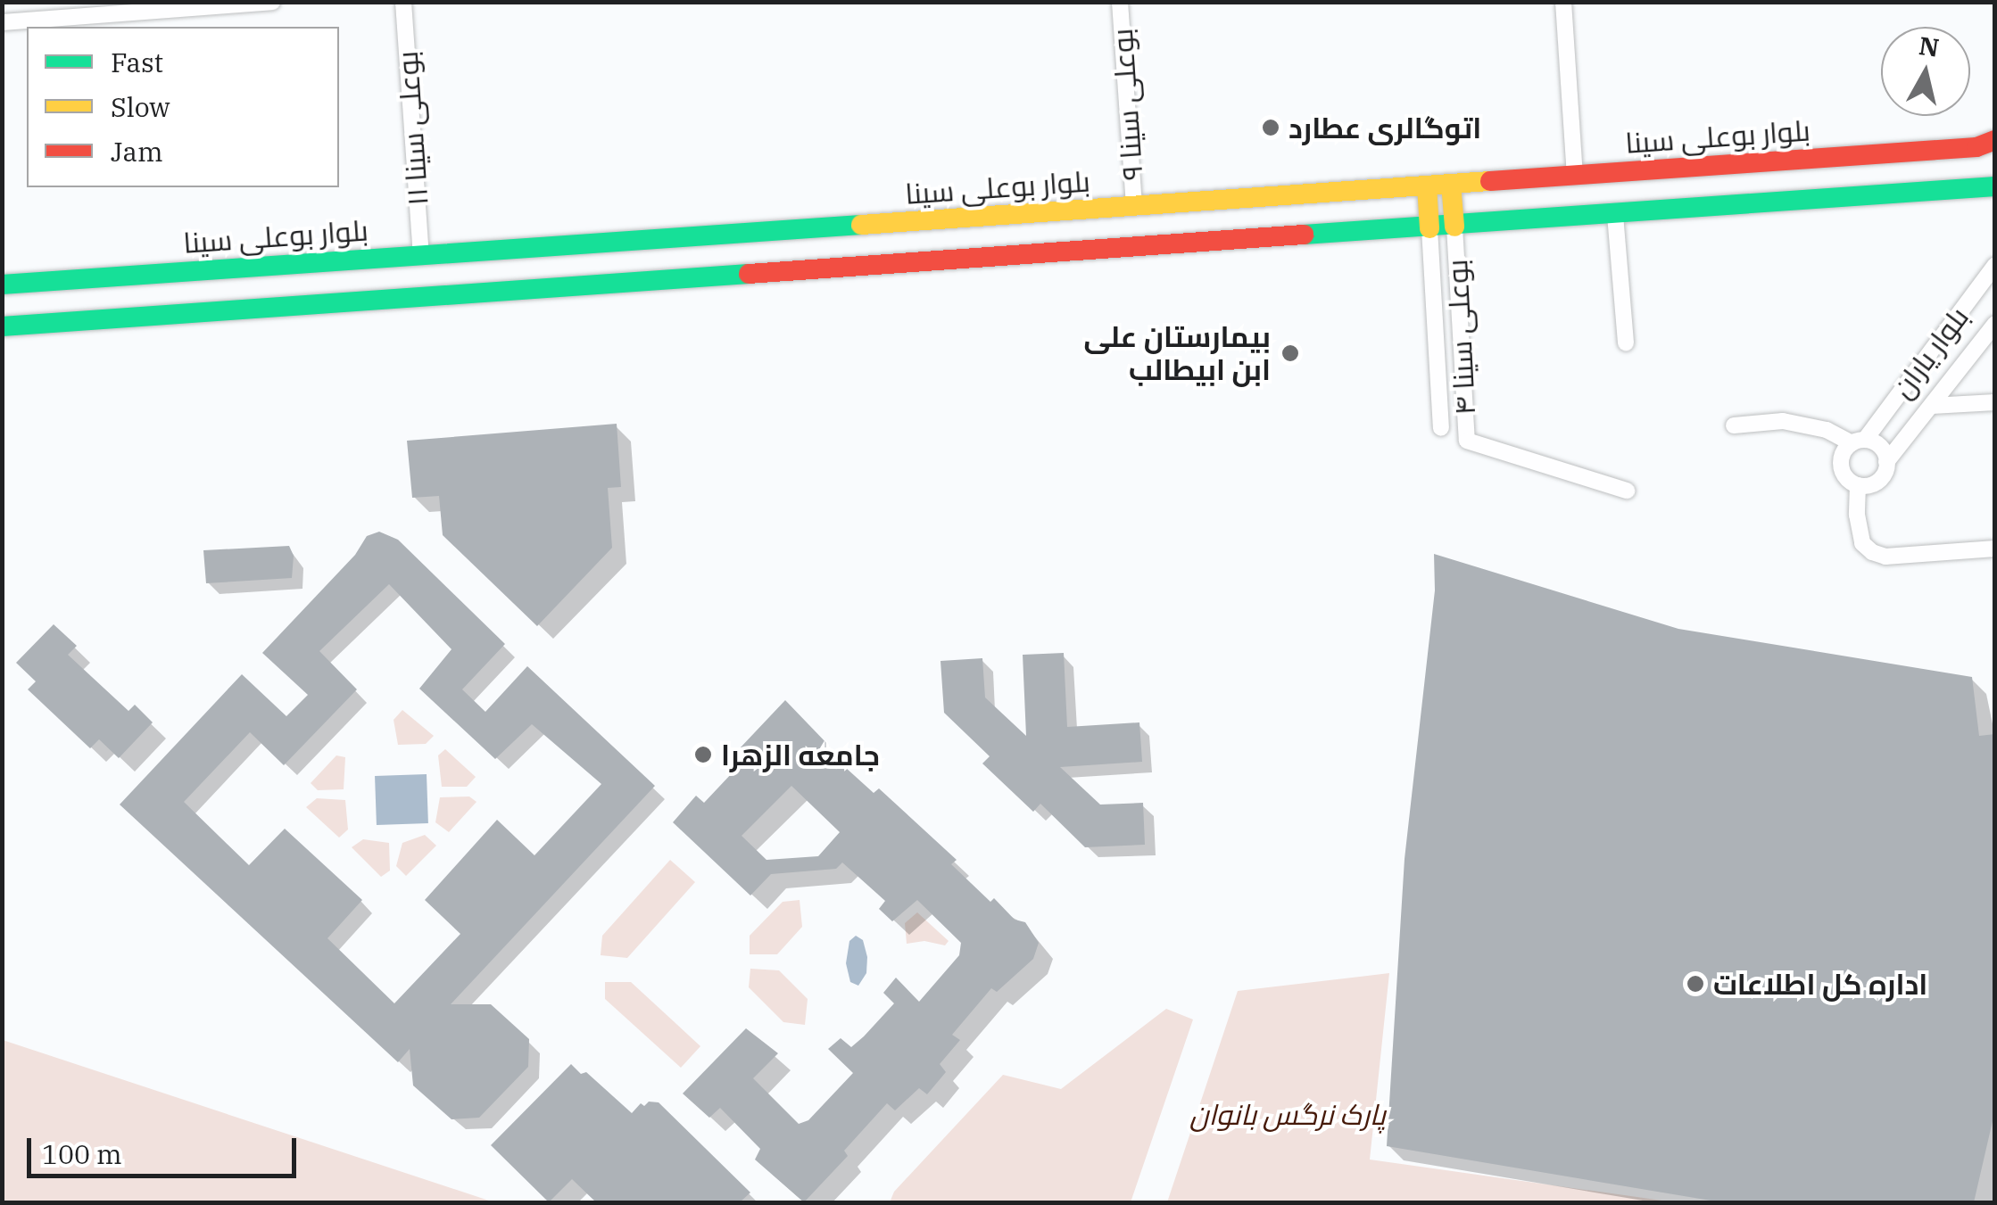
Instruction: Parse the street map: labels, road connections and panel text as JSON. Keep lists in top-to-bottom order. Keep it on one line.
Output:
{"streets":{"main road":["بلوار بوعلی سینا"],"street":["بوعلی سینا ۹","بوعلی سینا ۱۱","بوعلی سینا ۴","بلوار یاران"]},"crossings":[["بوعلی سینا ۹","بلوار بوعلی سینا"],["بوعلی سینا ۱۱","بلوار بوعلی سینا"]],"parks":["پارک نرگس بانوان"],"places":["اتوگالری عطارد","بیمارستان علی ابن ابیطالب","جامعه الزهرا","اداره کل اطلاعات"],"legend":["Fast","Slow","Jam"],"scale_bar":"100 m","north":"top"}
